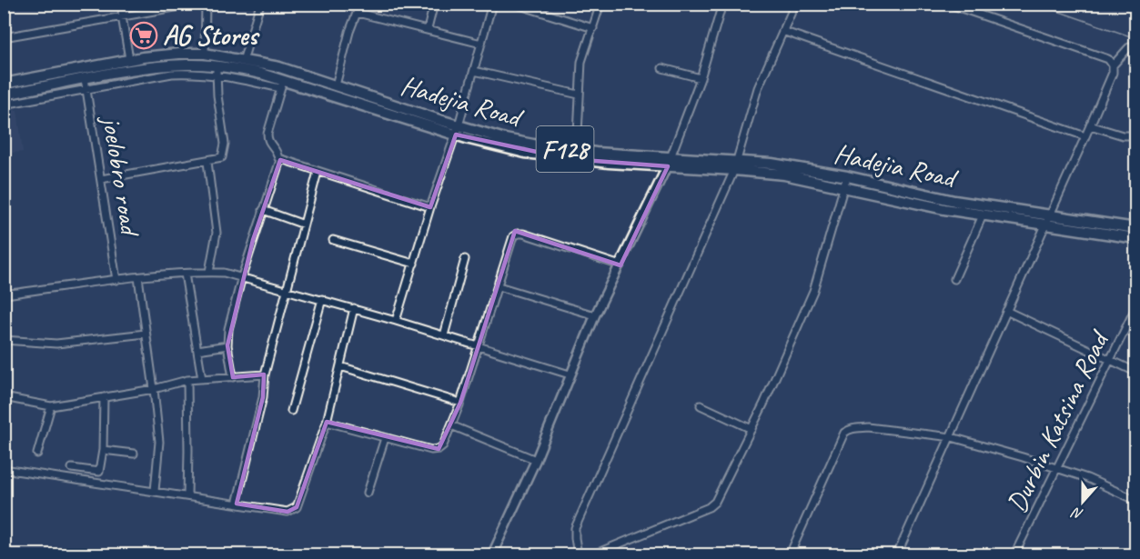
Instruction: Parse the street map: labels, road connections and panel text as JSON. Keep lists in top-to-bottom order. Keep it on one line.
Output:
{"streets":{"main road":["Hadejia Road","F128"],"street":["joelobro road","Durbin Katsina Road"]},"crossings":[["Hadejia Road","joelobro road"]],"places":{"supermarket":["AG Stores"]},"north":"bottom"}
